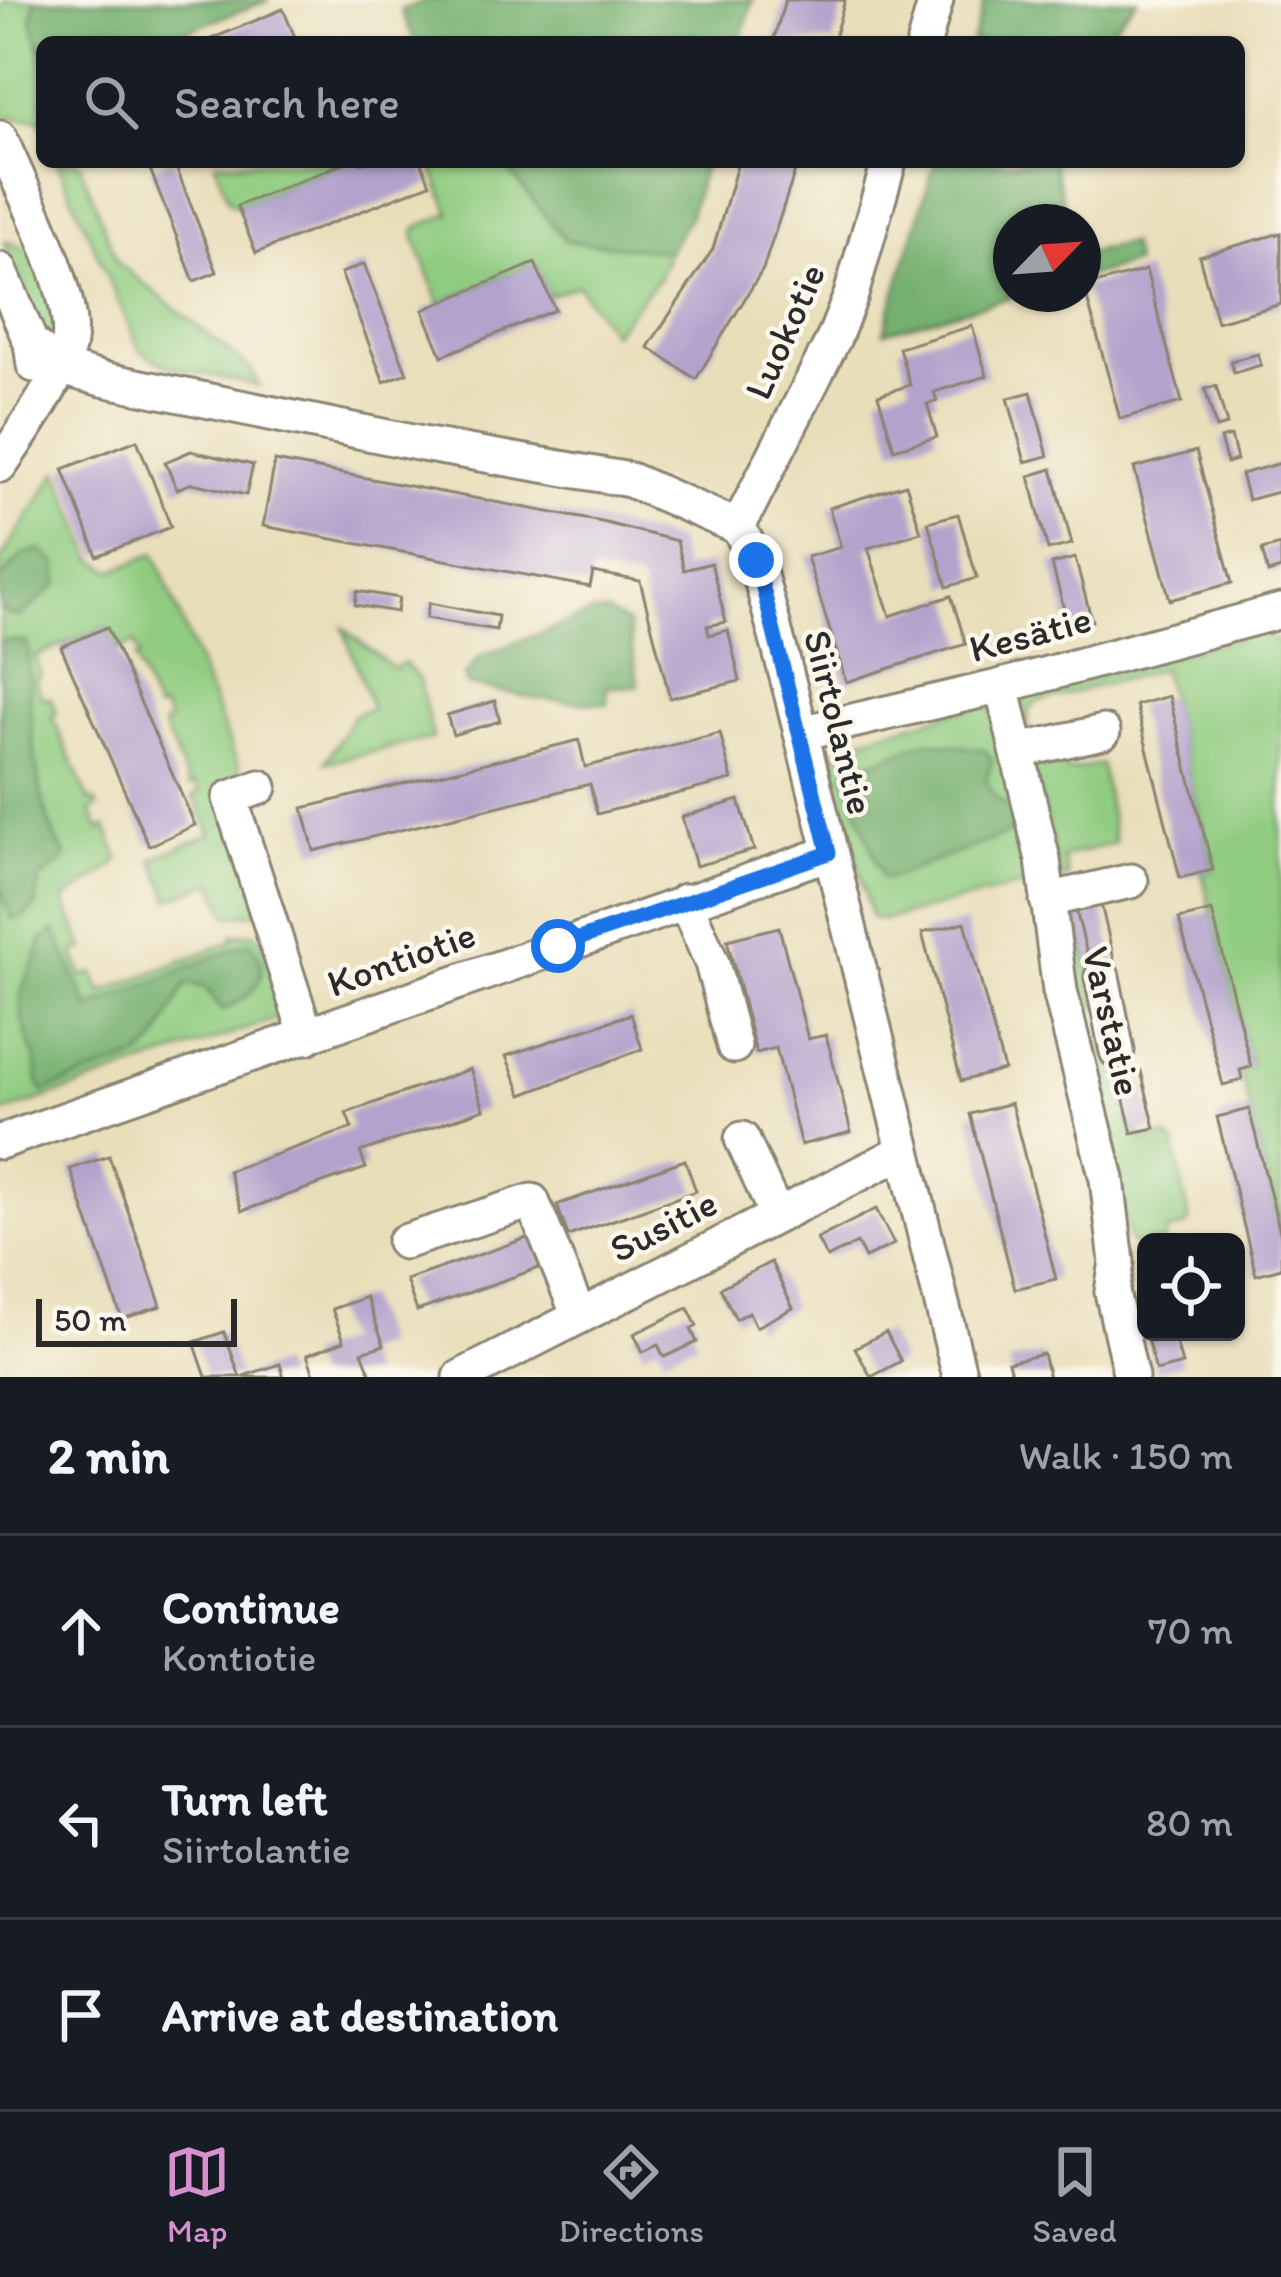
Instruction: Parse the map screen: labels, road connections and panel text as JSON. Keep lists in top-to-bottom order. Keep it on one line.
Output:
{"streets":{"street":["Luokotie","Kesätie","Siirtolantie","Kontiotie","Varstatie","Susitie"]},"crossings":[["Luokotie","Siirtolantie"],["Kesätie","Siirtolantie"],["Kesätie","Varstatie"],["Siirtolantie","Kontiotie"],["Siirtolantie","Susitie"]],"scale_bar":"50 m","north":"top right","page":{"search":"Search here","scale":"50 m","heading":["2 min","Walk · 150 m"],"list":[["Continue","Kontiotie","70 m"],["Turn left","Siirtolantie","80 m"],"Arrive at destination"],"nav":["Map","Directions","Saved"]}}
